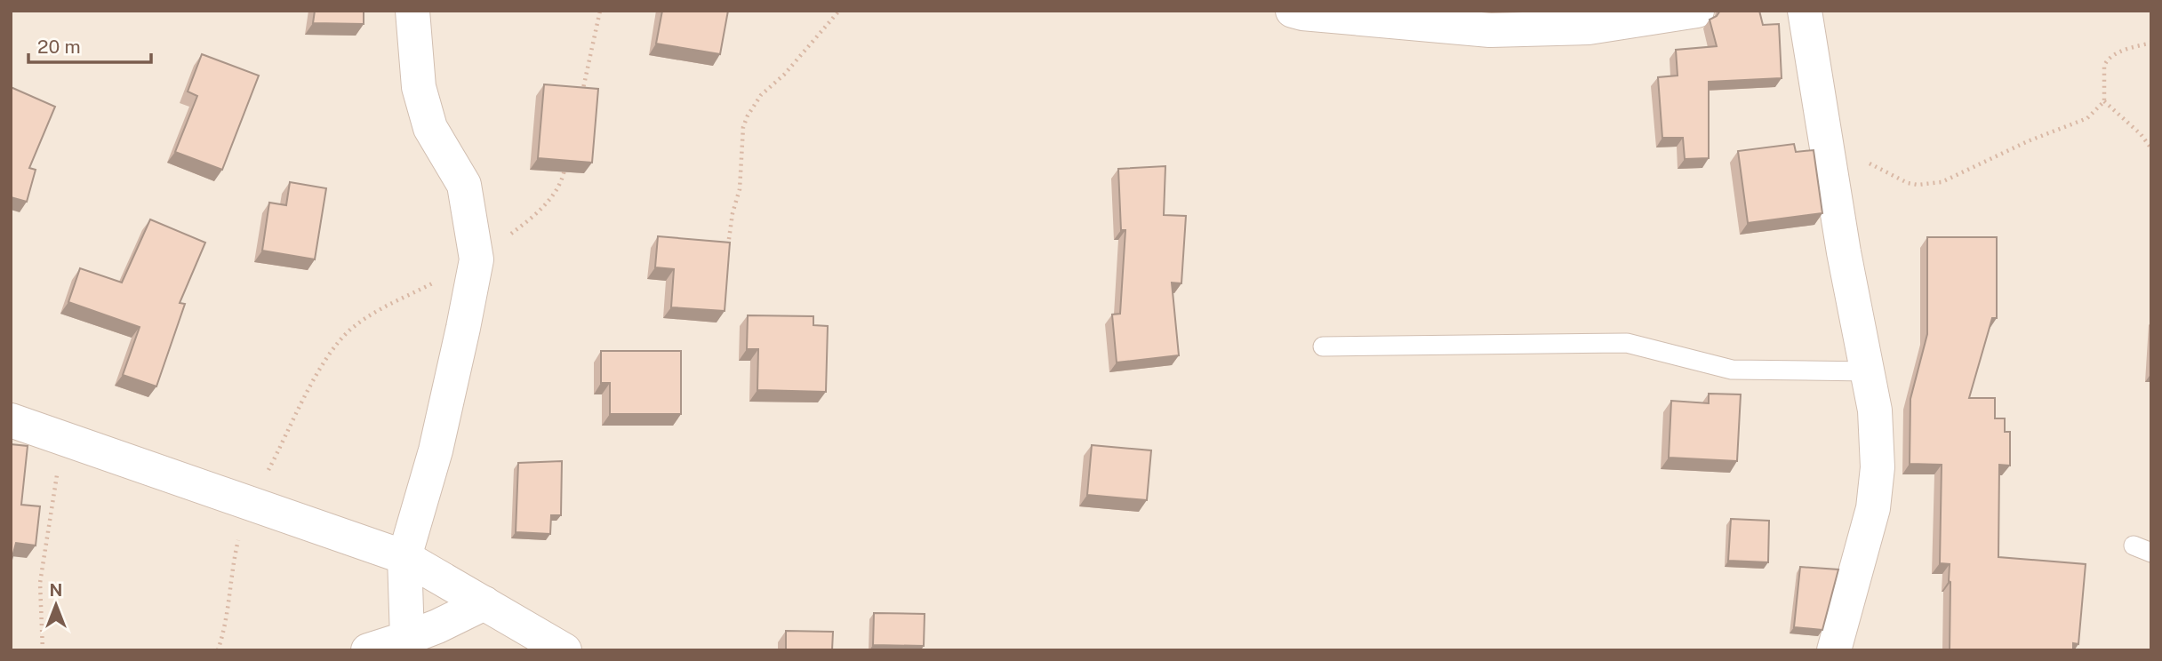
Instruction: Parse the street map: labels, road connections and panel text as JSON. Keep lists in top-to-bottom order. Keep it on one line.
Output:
{"scale_bar":"20 m","north":"top"}
